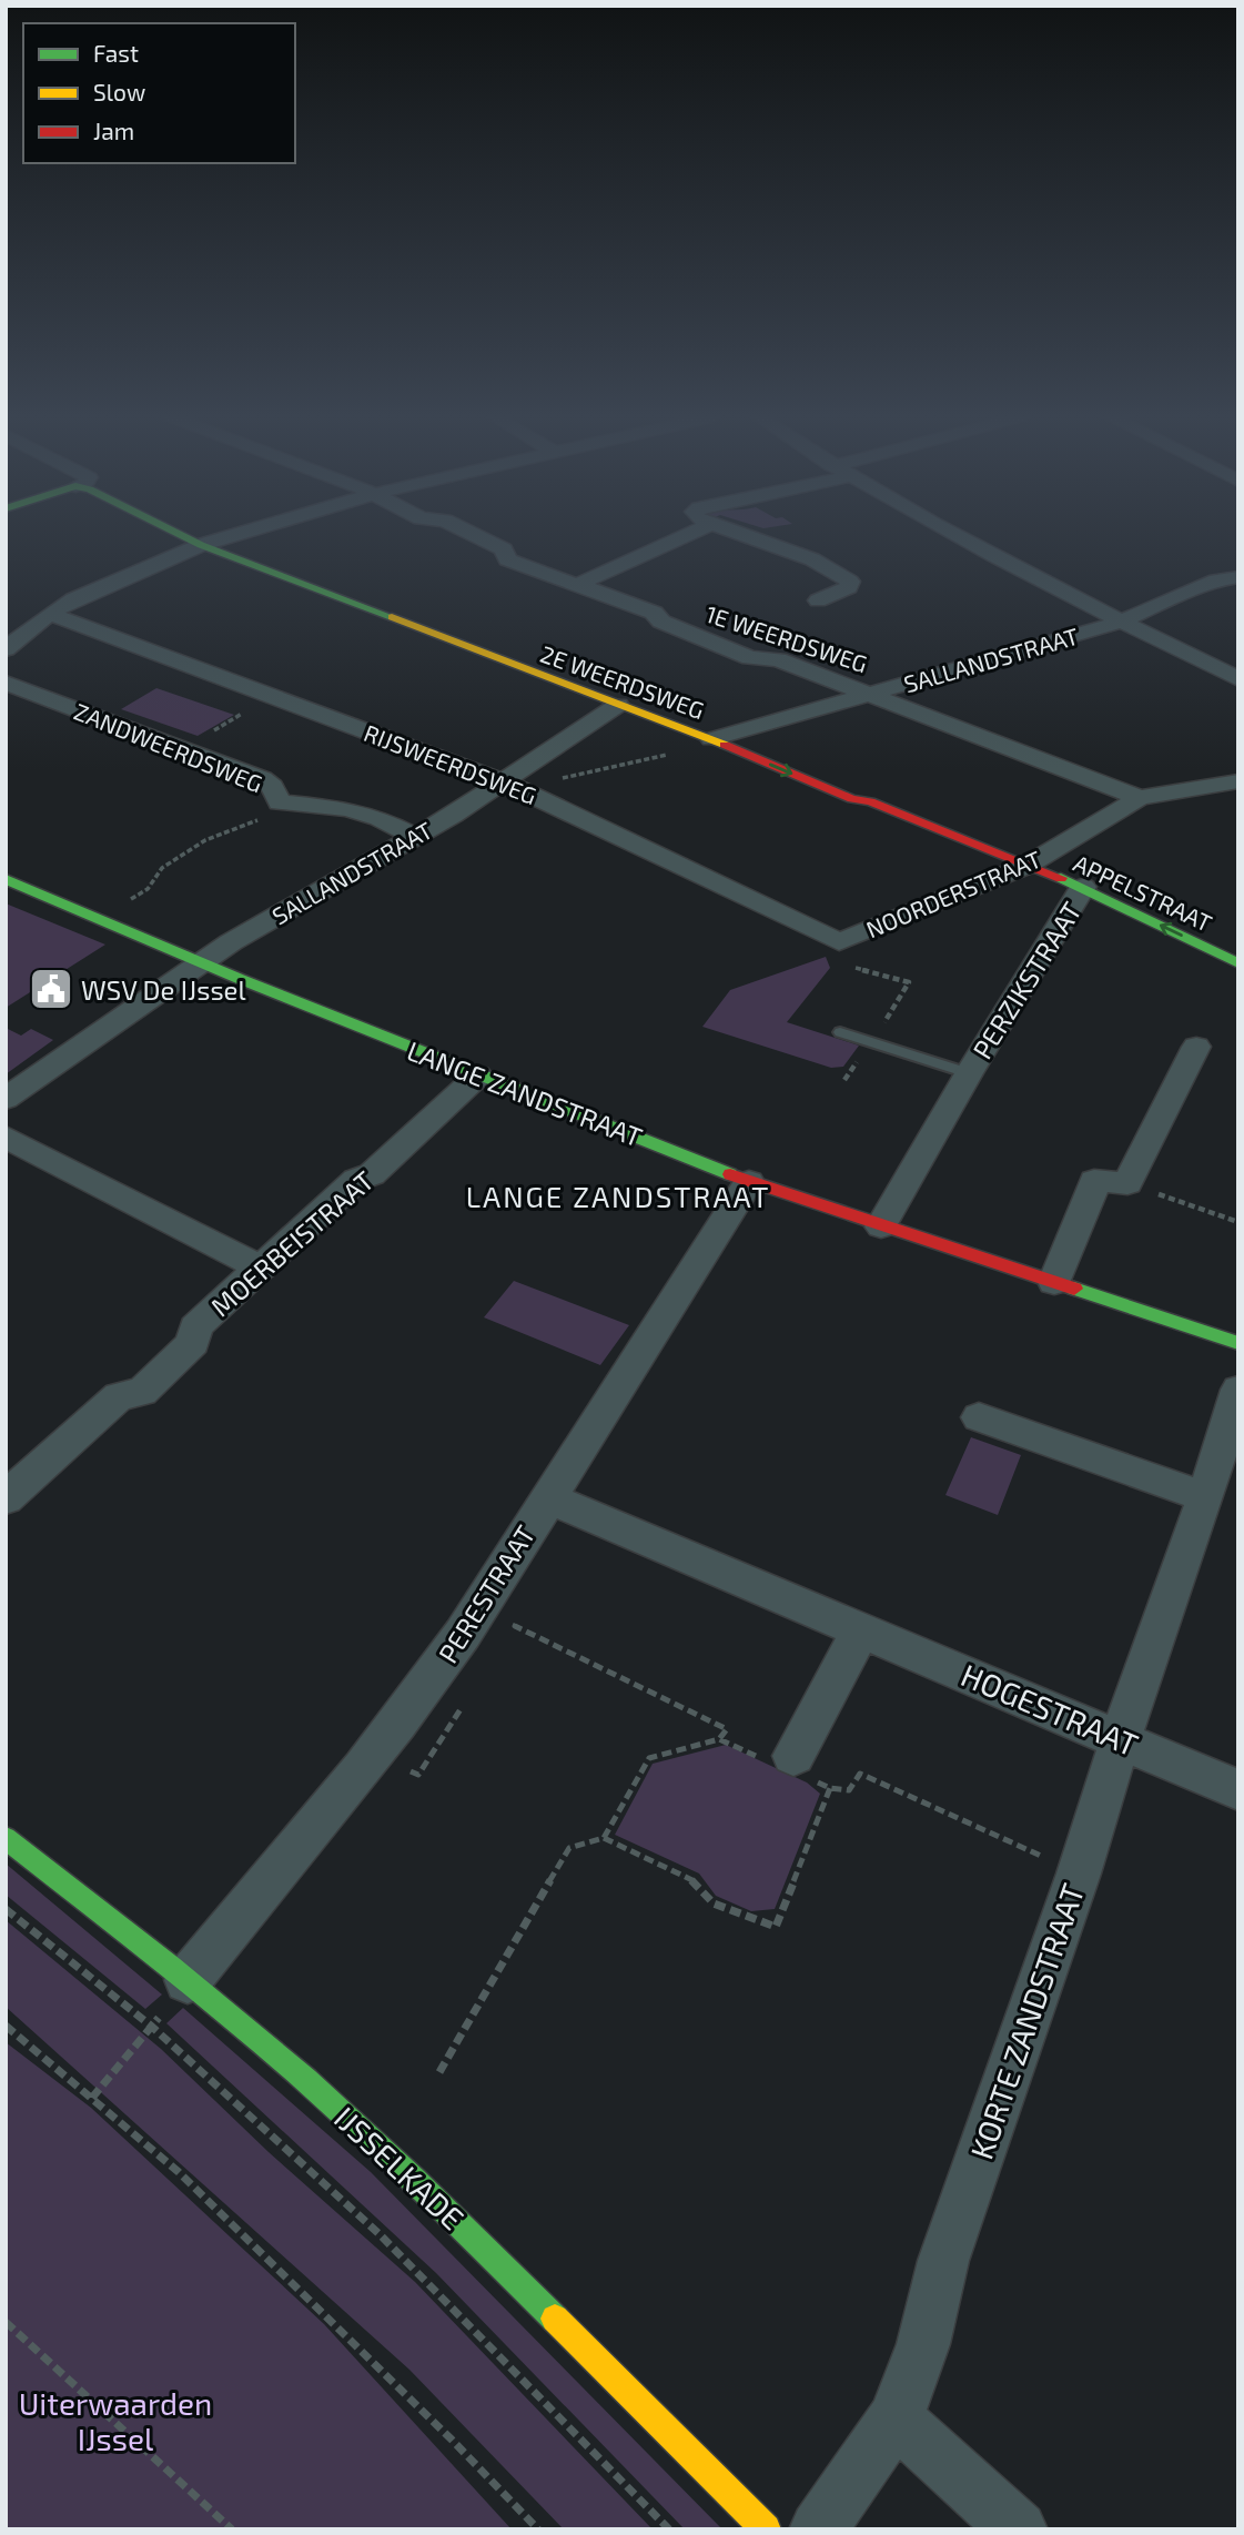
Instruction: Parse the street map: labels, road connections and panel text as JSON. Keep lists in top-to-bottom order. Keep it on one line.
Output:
{"streets":{"street":["1E WEERDSWEG","SALLANDSTRAAT","2E WEERDSWEG","ZANDWEERDSWEG","RIJSWEERDSWEG","APPELSTRAAT","NOORDERSTRAAT","PERZIKSTRAAT","LANGE ZANDSTRAAT","MOERBEISTRAAT","PERESTRAAT","HOGESTRAAT","KORTE ZANDSTRAAT","IJSSELKADE"]},"crossings":[["1E WEERDSWEG","SALLANDSTRAAT"],["1E WEERDSWEG","NOORDERSTRAAT"],["SALLANDSTRAAT","2E WEERDSWEG"],["SALLANDSTRAAT","ZANDWEERDSWEG"],["SALLANDSTRAAT","RIJSWEERDSWEG"],["SALLANDSTRAAT","LANGE ZANDSTRAAT"],["2E WEERDSWEG","APPELSTRAAT"],["2E WEERDSWEG","NOORDERSTRAAT"],["RIJSWEERDSWEG","NOORDERSTRAAT"],["APPELSTRAAT","NOORDERSTRAAT"],["APPELSTRAAT","PERZIKSTRAAT"],["PERZIKSTRAAT","LANGE ZANDSTRAAT"],["LANGE ZANDSTRAAT","MOERBEISTRAAT"],["LANGE ZANDSTRAAT","PERESTRAAT"],["PERESTRAAT","HOGESTRAAT"],["PERESTRAAT","IJSSELKADE"],["HOGESTRAAT","KORTE ZANDSTRAAT"]],"one_way":["2E WEERDSWEG","APPELSTRAAT"],"districts":["LANGE ZANDSTRAAT"],"parks":["Uiterwaarden IJssel"],"places":{"public building":["WSV De IJssel"]},"legend":["Fast","Slow","Jam"]}
